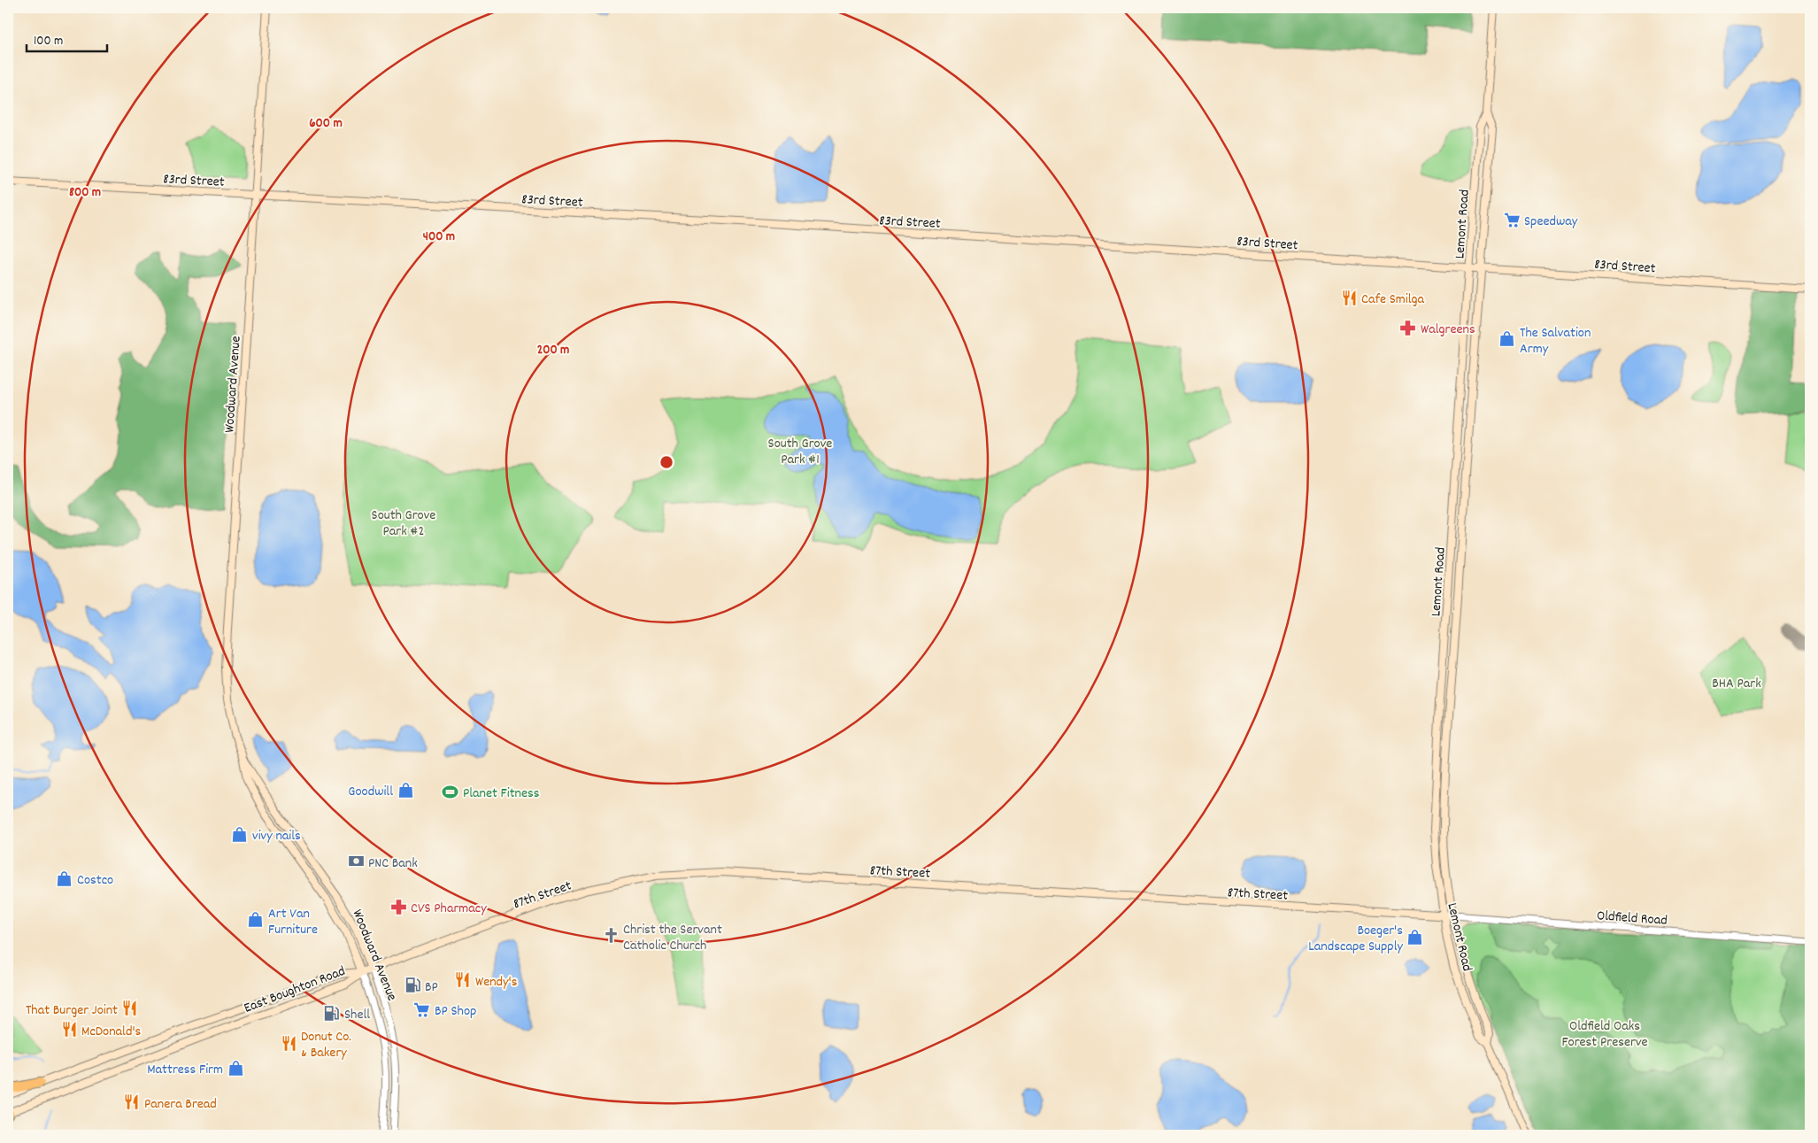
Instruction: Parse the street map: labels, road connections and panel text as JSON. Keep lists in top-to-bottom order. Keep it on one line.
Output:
{"streets":{"main road":["83rd Street","Lemont Road","Woodward Avenue","87th Street","East Boughton Road"],"street":["Oldfield Road"]},"crossings":[["83rd Street","Lemont Road"],["83rd Street","Woodward Avenue"],["Lemont Road","87th Street"],["Lemont Road","Oldfield Road"],["Woodward Avenue","87th Street"],["Woodward Avenue","East Boughton Road"],["87th Street","Oldfield Road"],["87th Street","East Boughton Road"]],"parks":["South Grove Park #1","South Grove Park #2","BHA Park","Oldfield Oaks Forest Preserve"],"places":{"supermarket":["Speedway","BP Shop"],"restaurant":["Cafe Smilga","Wendy's","That Burger Joint","McDonald's","Donut Co. & Bakery","Panera Bread"],"pharmacy":["Walgreens","CVS Pharmacy"],"shop":["The Salvation Army","Goodwill","vivy nails","Costco","Art Van Furniture","Boeger's Landscape Supply","Mattress Firm"],"sports":["Planet Fitness"],"bank":["PNC Bank"],"church":["Christ the Servant Catholic Church"],"fuel station":["BP","Shell"]},"scale_bar":"100 m","rings":["600 m","800 m","400 m","200 m"]}
